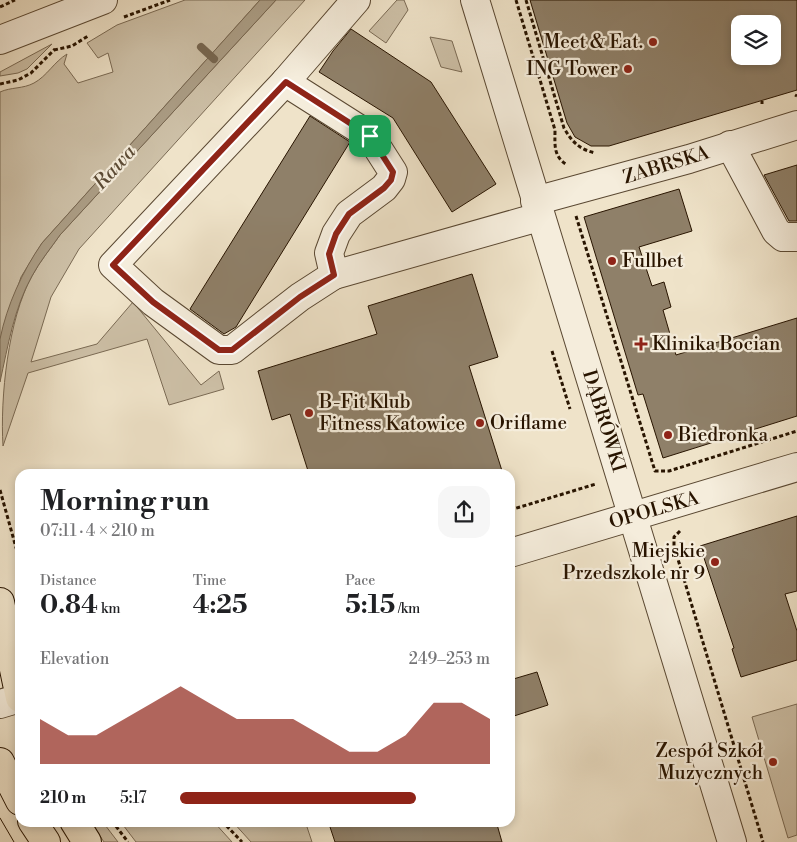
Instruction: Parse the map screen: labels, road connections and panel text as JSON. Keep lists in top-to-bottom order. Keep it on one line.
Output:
{"streets":{"street":["ZABRSKA","DĄBRÓWKI","OPOLSKA"]},"crossings":[["ZABRSKA","DĄBRÓWKI"],["DĄBRÓWKI","OPOLSKA"]],"water":["Rawa"],"places":{"other":["Meet & Eat.","ING Tower","Fullbet","B-Fit Klub Fitness Katowice","Oriflame","Biedronka","Miejskie Przedszkole nr 9","Zespół Szkół Muzycznych"],"health":["Klinika Bocian"]},"page":{"heading":["Morning run","07:11 · 4 × 210 m"],"stats":[["Distance","0.84 km"],["Time","4:25"],["Pace","5:15 /km"]],"chart":["Elevation","249–253 m"],"list":[{"name":"210 m","note":"5:17"}]}}
